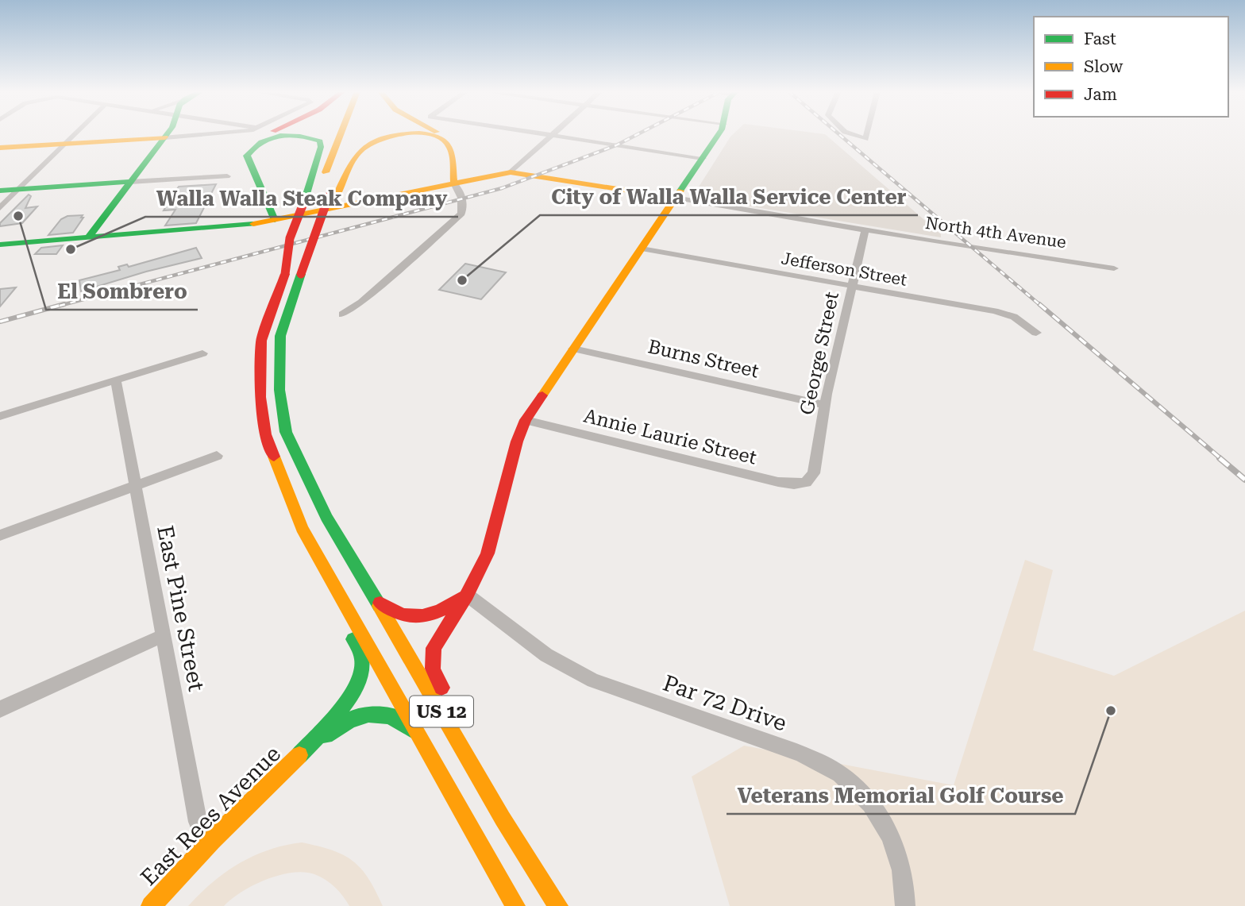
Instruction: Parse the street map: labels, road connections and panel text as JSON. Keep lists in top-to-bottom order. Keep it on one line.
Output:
{"streets":{"main road":["North 4th Avenue","US 12","East Rees Avenue"],"street":["Jefferson Street","George Street","Burns Street","Annie Laurie Street","East Pine Street","Par 72 Drive"]},"crossings":[["North 4th Avenue","George Street"],["Jefferson Street","George Street"],["George Street","Burns Street"],["George Street","Annie Laurie Street"],["East Pine Street","East Rees Avenue"]],"places":["El Sombrero","Walla Walla Steak Company","City of Walla Walla Service Center","Veterans Memorial Golf Course"],"legend":["Fast","Slow","Jam"]}
